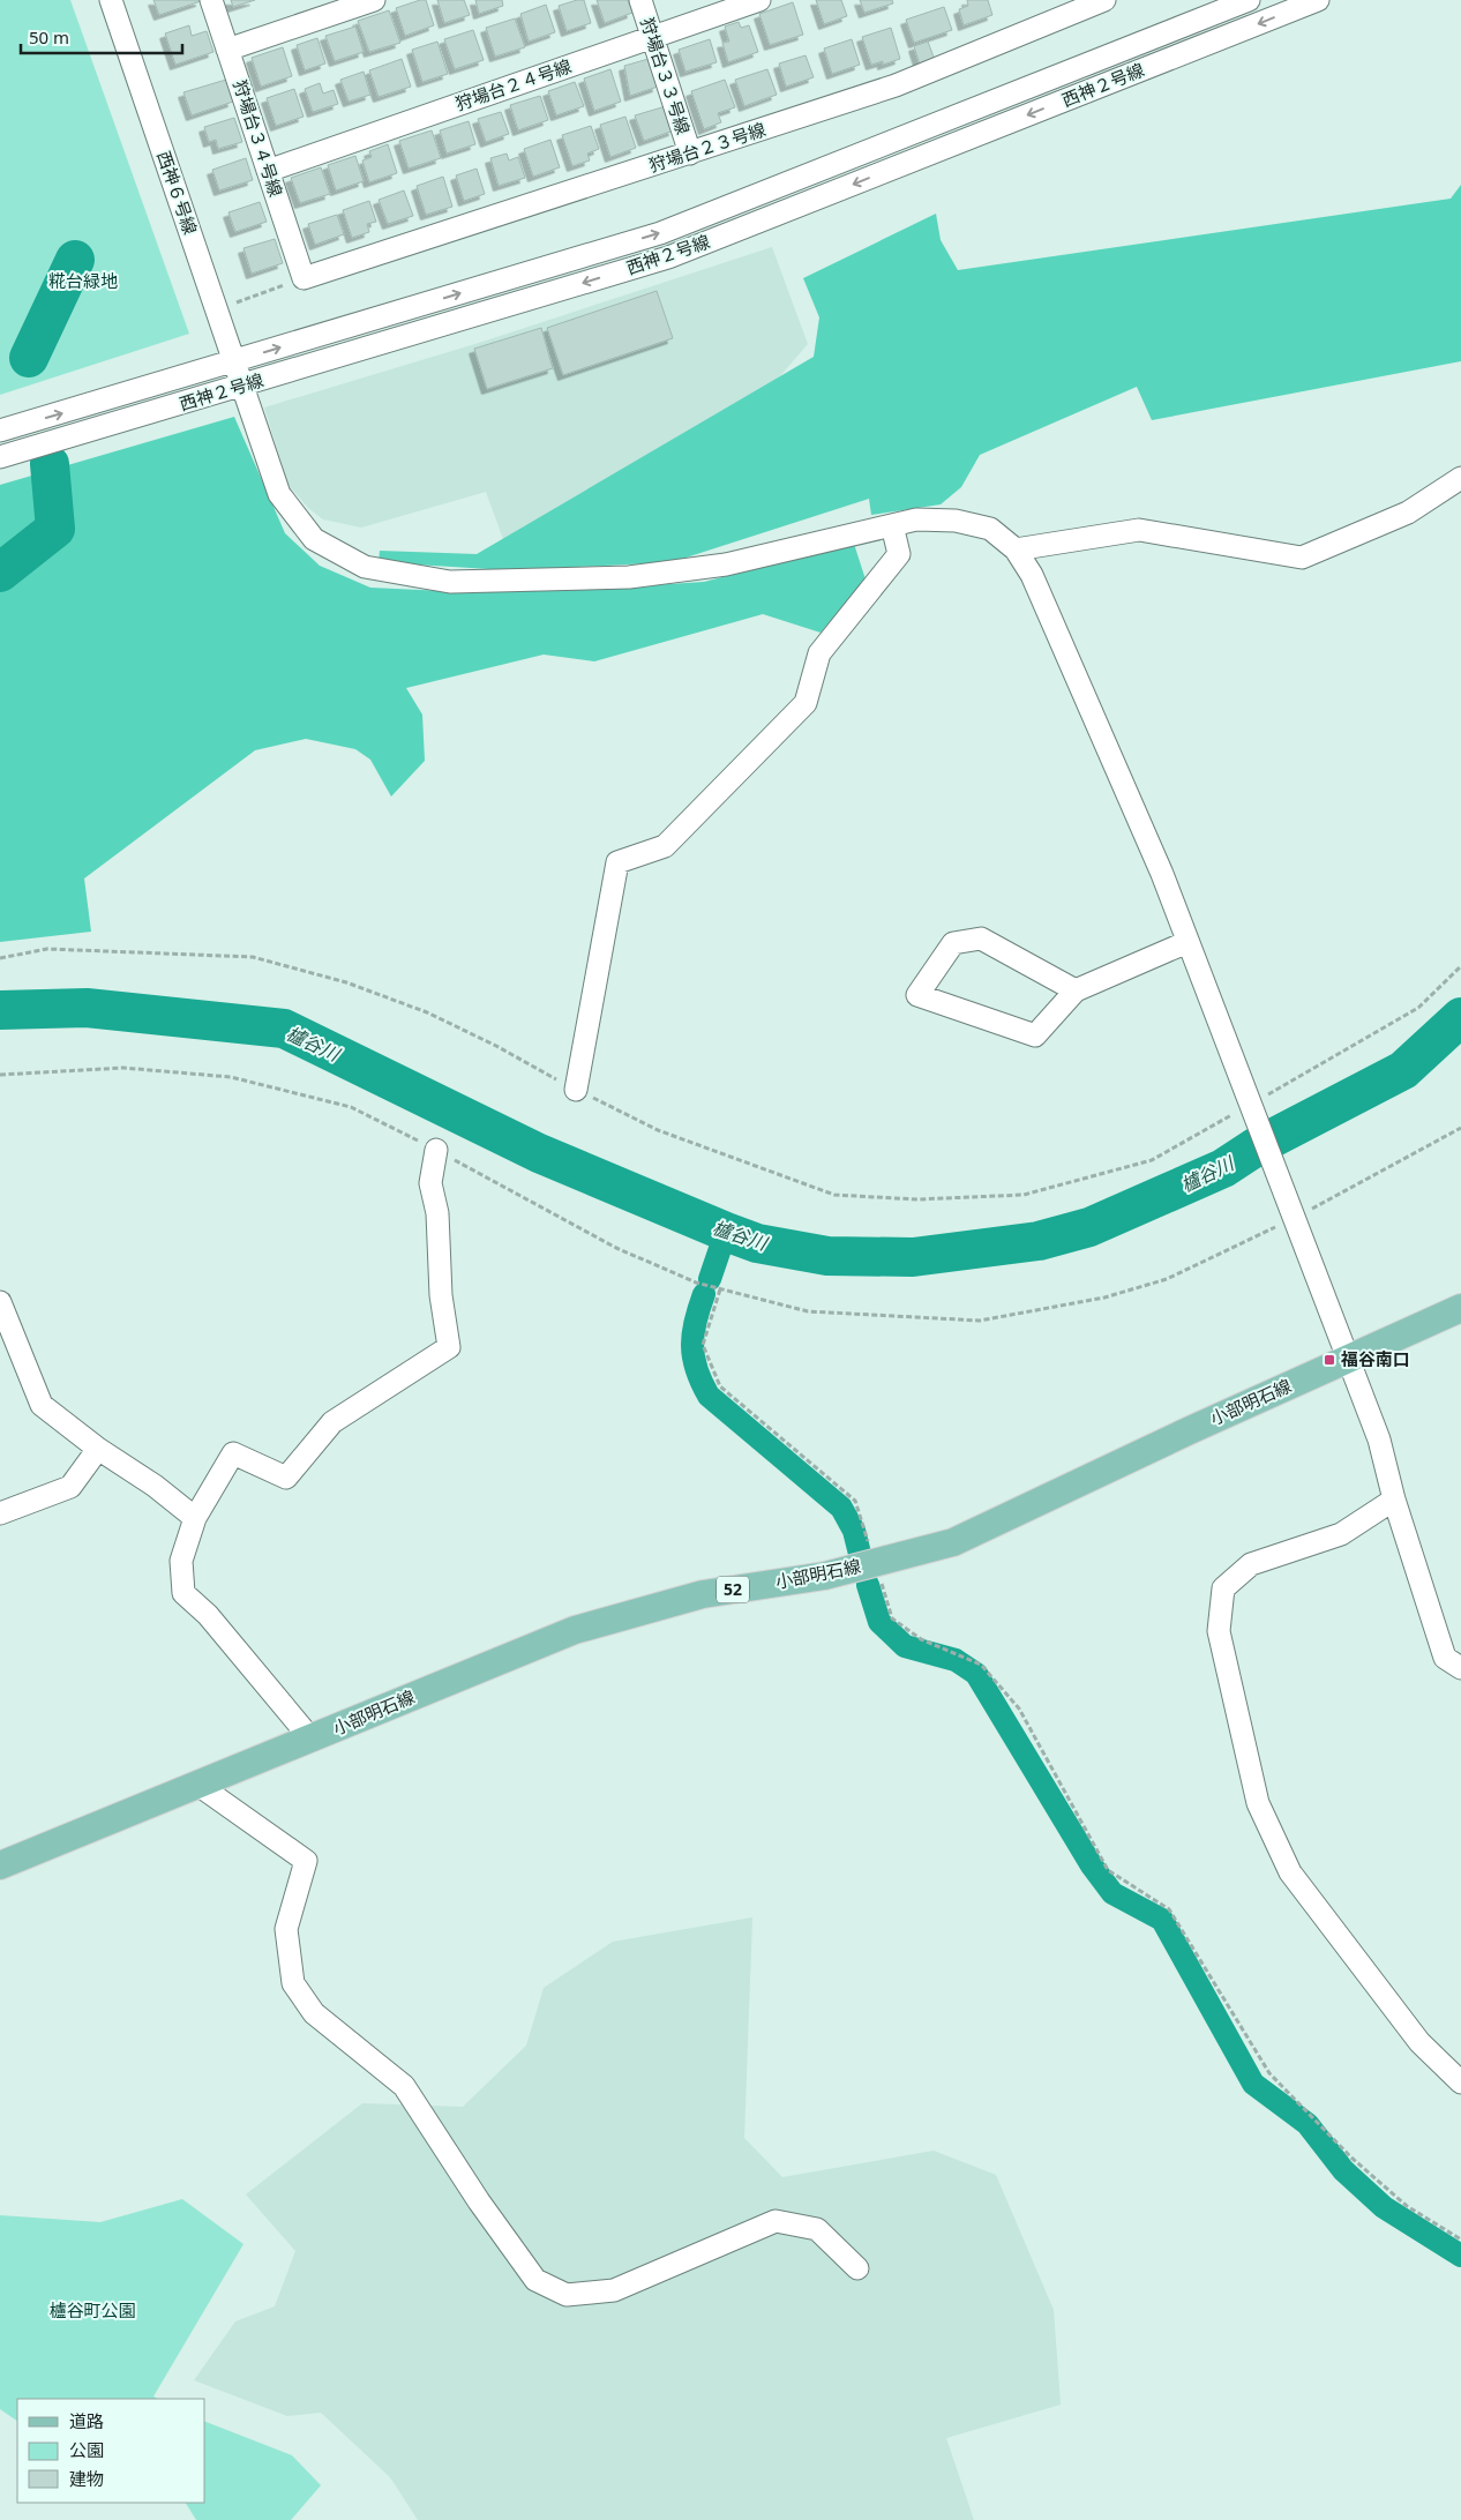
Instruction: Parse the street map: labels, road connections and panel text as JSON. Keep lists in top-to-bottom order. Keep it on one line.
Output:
{"streets":{"main road":["小部明石線","52"],"street":["狩場台３３号線","狩場台２４号線","西神２号線","狩場台３４号線","狩場台２３号線","西神６号線"]},"crossings":[["狩場台３３号線","狩場台２４号線"],["狩場台３３号線","狩場台２３号線"],["狩場台２４号線","狩場台３４号線"],["西神２号線","西神６号線"],["狩場台３４号線","狩場台２３号線"]],"water":["櫨谷川"],"parks":["糀台緑地","櫨谷町公園"],"places":{"transit":["福谷南口"]},"legend":["道路","公園","建物"],"scale_bar":"50 m"}
